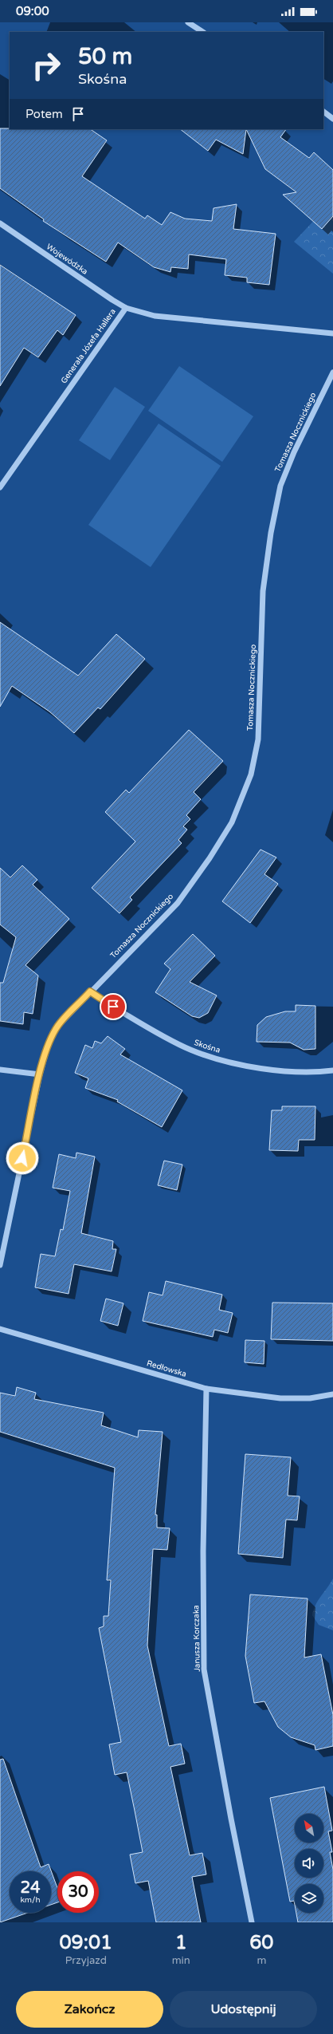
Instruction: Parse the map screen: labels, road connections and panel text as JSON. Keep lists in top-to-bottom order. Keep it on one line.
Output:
{"streets":{"street":["Wojewódzka","Generała Józefa Hallera","Tomasza Nocznickiego","Skośna","Redłowska","Janusza Korczaka"]},"crossings":[["Wojewódzka","Generała Józefa Hallera"],["Tomasza Nocznickiego","Skośna"],["Redłowska","Janusza Korczaka"]],"north":"top left","page":{"status":"09:00","turn":["50 m","Skośna"],"then":"Potem","speed":"24 km/h","limit":"30","eta":["09:01","Przyjazd","1","min","60","m"],"buttons":["Zakończ","Udostępnij"]}}
